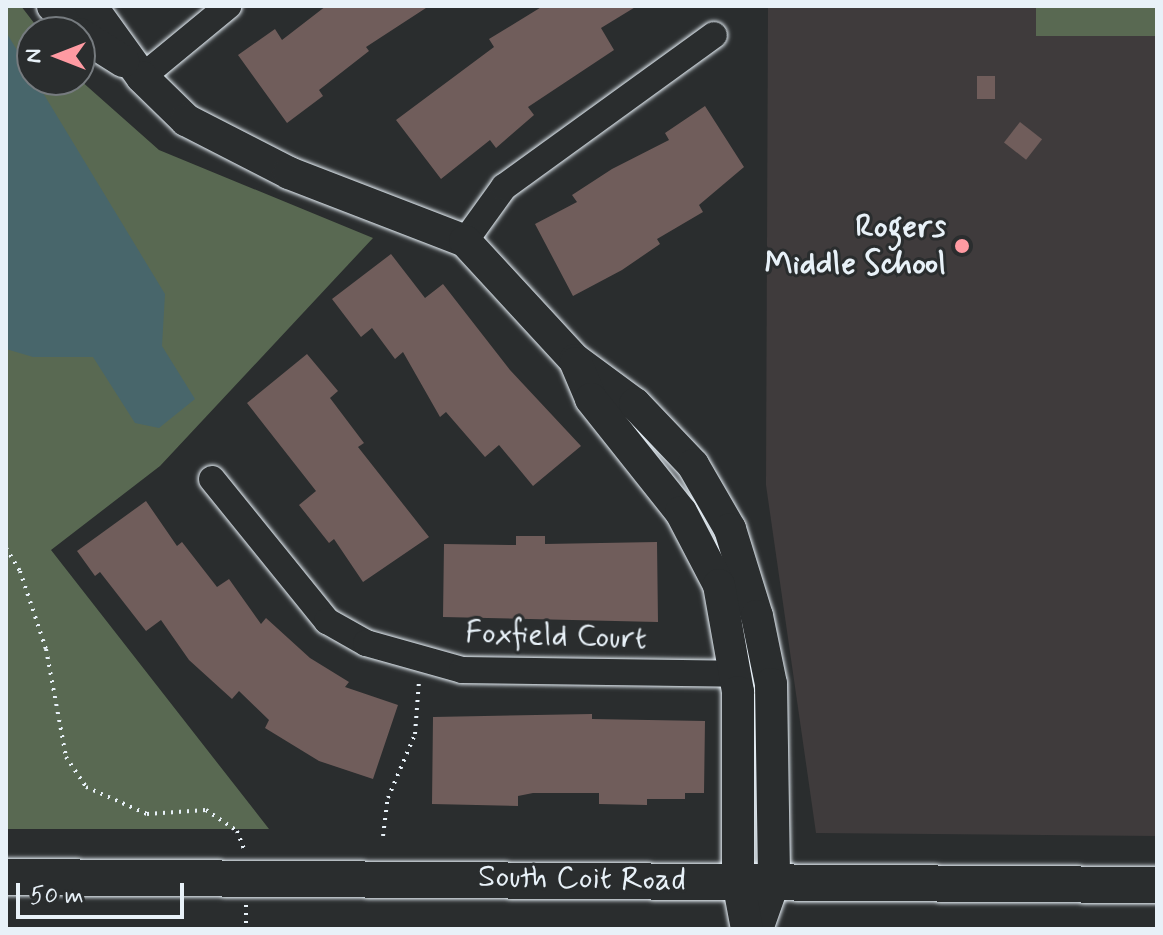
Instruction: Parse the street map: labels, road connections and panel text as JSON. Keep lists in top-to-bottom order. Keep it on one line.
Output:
{"streets":{"main road":["South Coit Road"],"street":["Foxfield Court"]},"places":["Rogers Middle School"],"scale_bar":"50 m","north":"left"}
